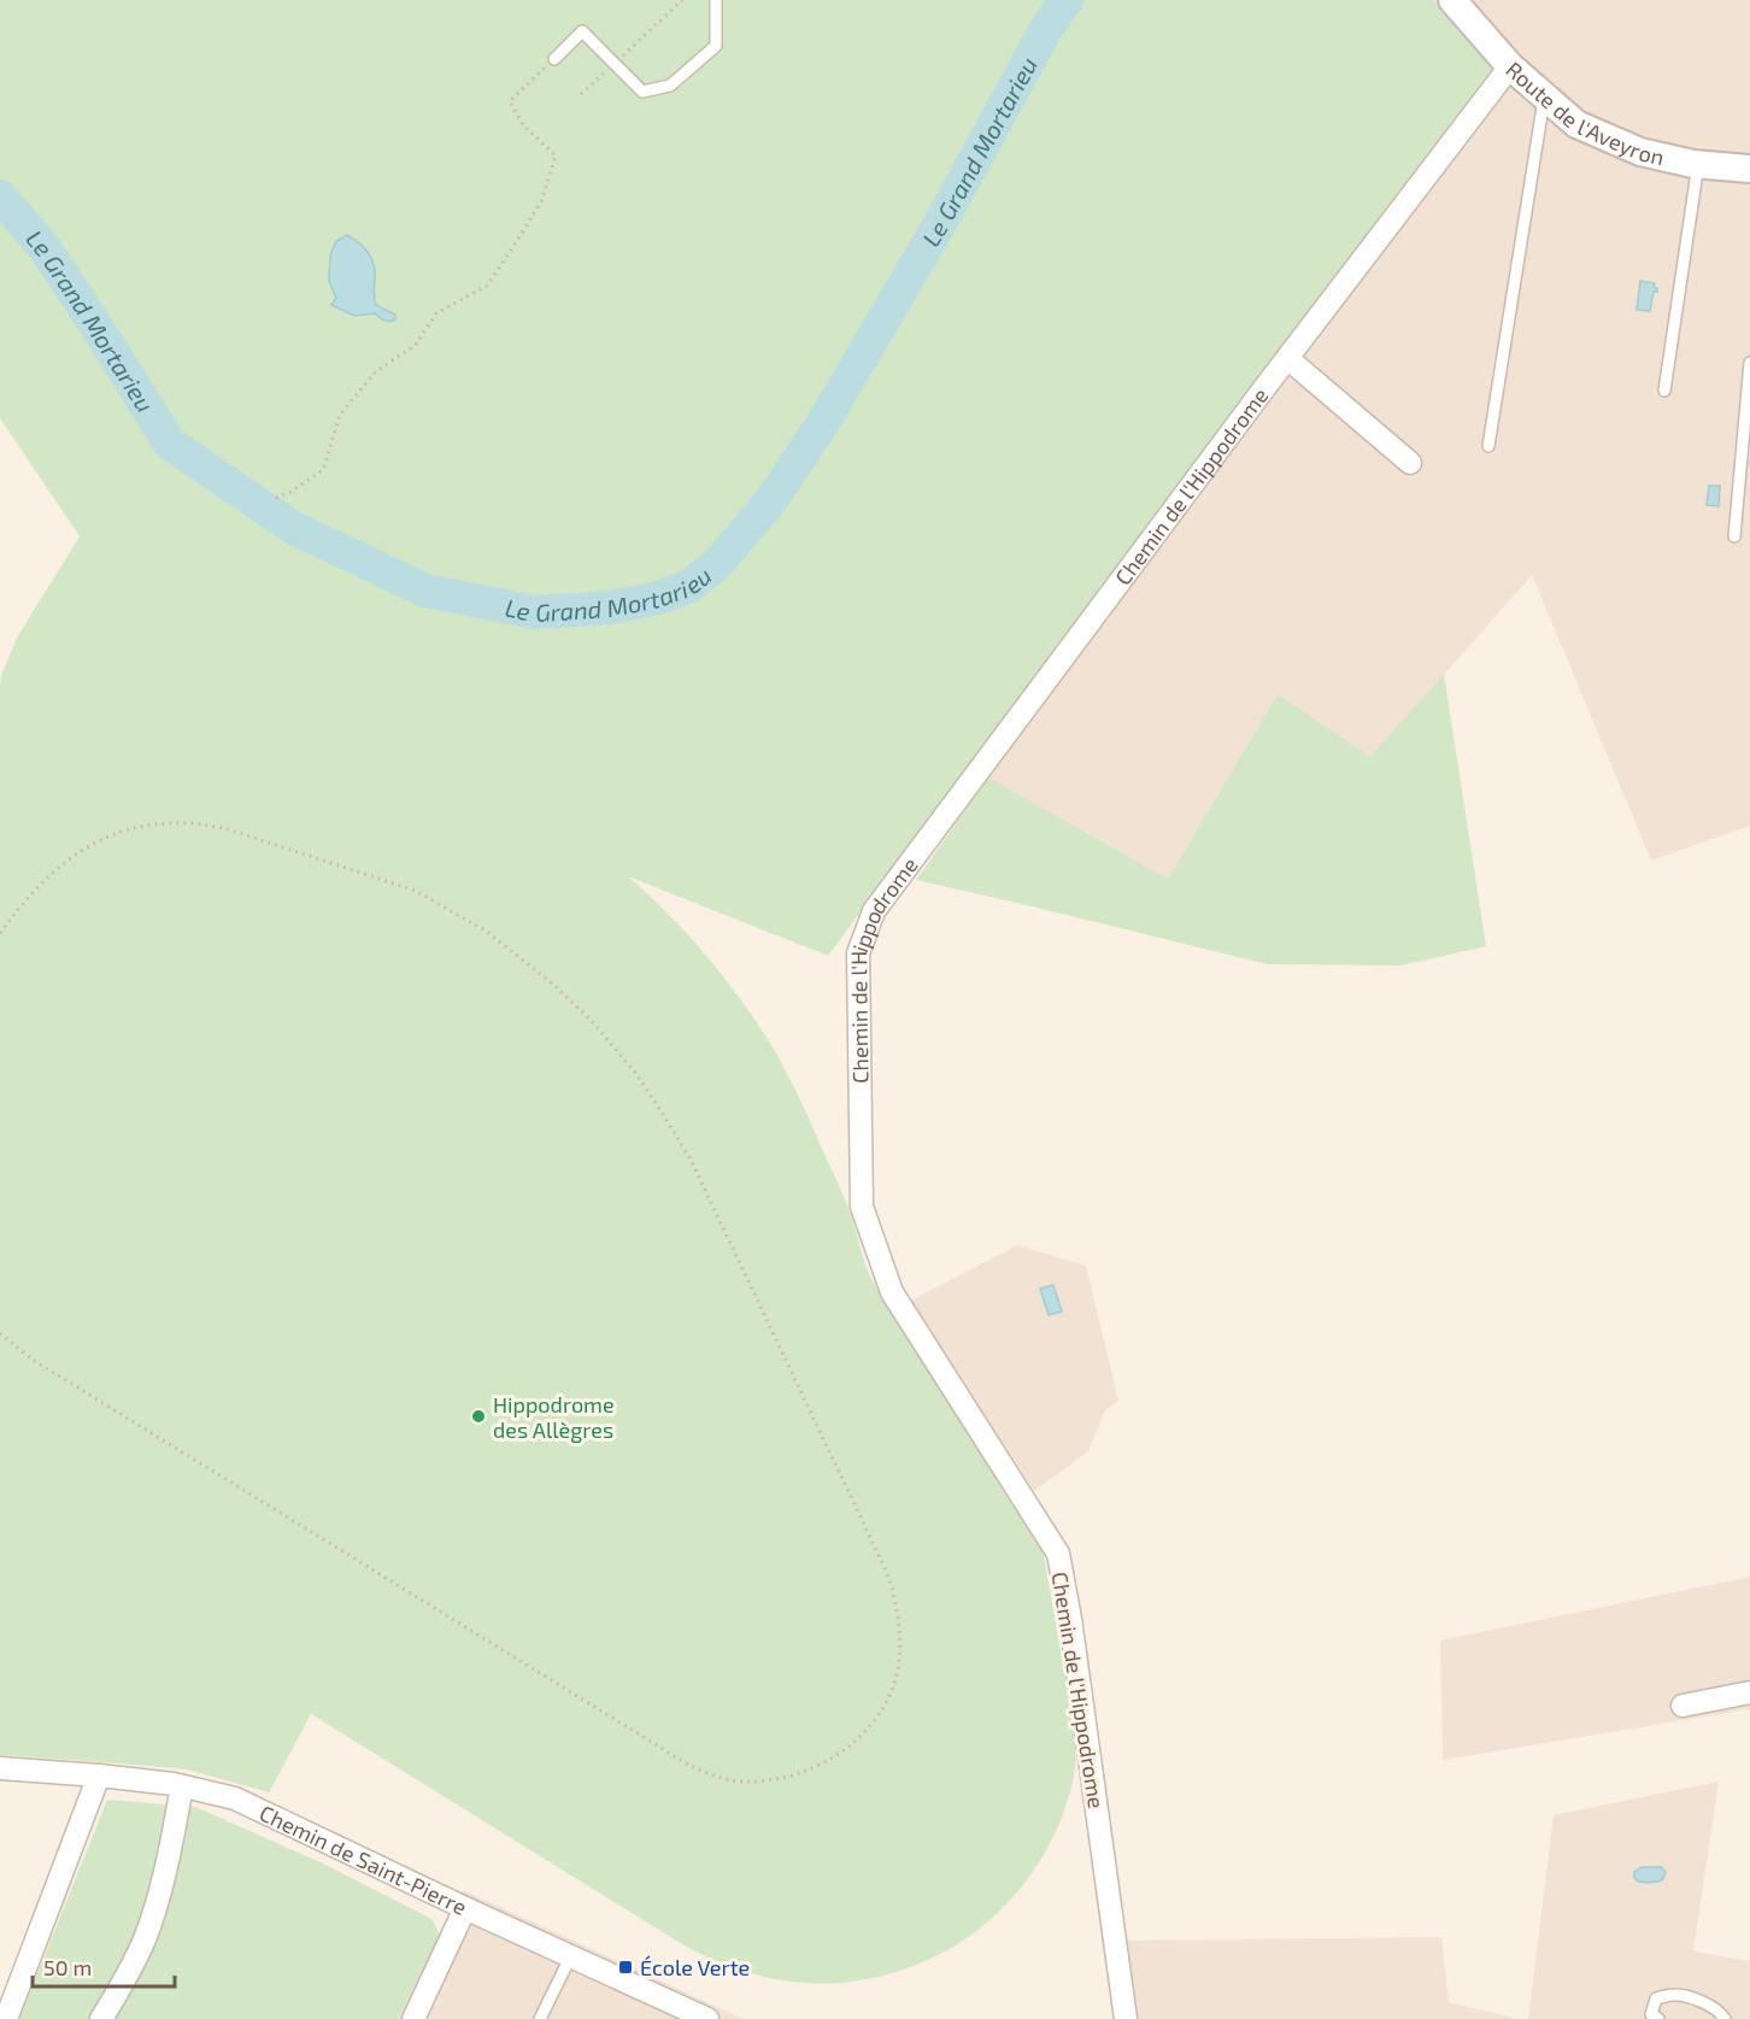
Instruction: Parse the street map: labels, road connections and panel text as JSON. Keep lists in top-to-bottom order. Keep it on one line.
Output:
{"streets":{"street":["Route de l'Aveyron","Chemin de l'Hippodrome","Chemin de Saint-Pierre"]},"crossings":[["Route de l'Aveyron","Chemin de l'Hippodrome"]],"water":["Le Grand Mortarieu"],"places":{"other":["Hippodrome des Allègres"],"transit":["École Verte"]},"scale_bar":"50 m"}
